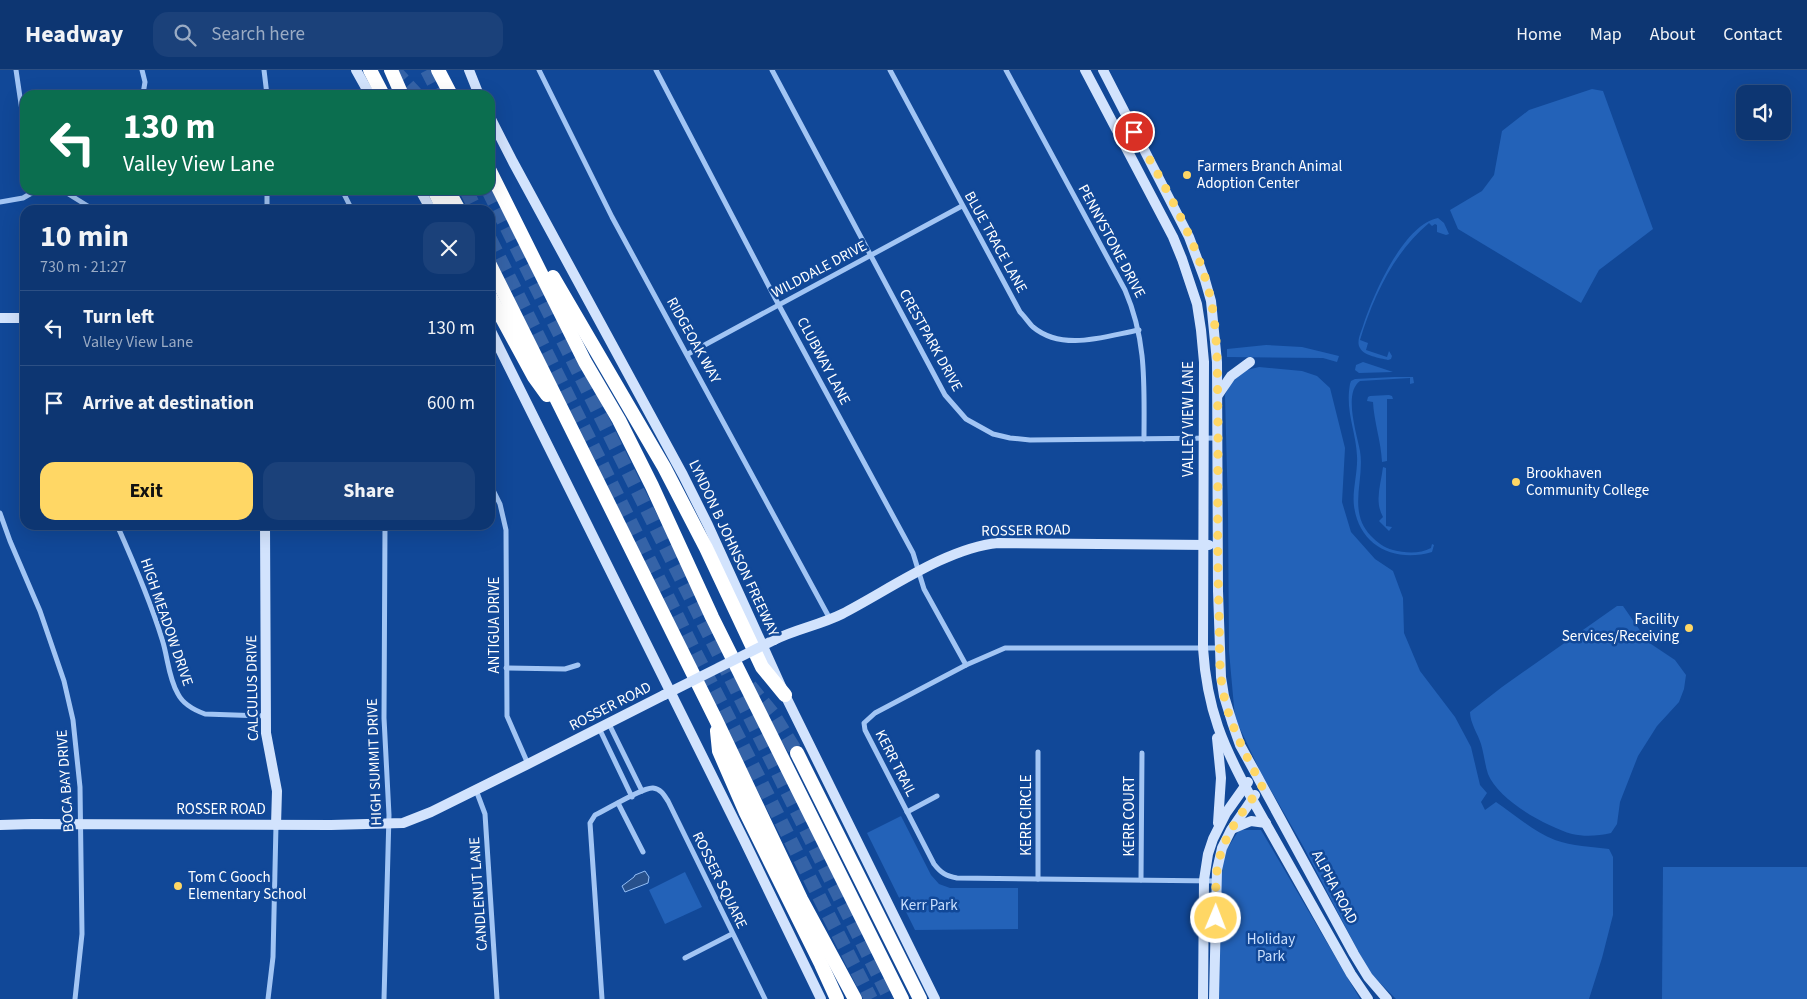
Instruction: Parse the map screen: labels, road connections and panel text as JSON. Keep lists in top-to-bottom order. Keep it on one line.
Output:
{"streets":{"main road":["VALLEY VIEW LANE","ROSSER ROAD","LYNDON B JOHNSON FREEWAY","CALCULUS DRIVE","ALPHA ROAD"],"street":["PENNYSTONE DRIVE","BLUE TRACE LANE","WILDDALE DRIVE","RIDGEOAK WAY","CRESTPARK DRIVE","CLUBWAY LANE","HIGH MEADOW DRIVE","ANTIGUA DRIVE","HIGH SUMMIT DRIVE","KERR TRAIL","BOCA BAY DRIVE","KERR CIRCLE","KERR COURT","ROSSER SQUARE","CANDLENUT LANE"]},"crossings":[["PENNYSTONE DRIVE","BLUE TRACE LANE"],["PENNYSTONE DRIVE","CRESTPARK DRIVE"],["BLUE TRACE LANE","WILDDALE DRIVE"],["WILDDALE DRIVE","RIDGEOAK WAY"],["WILDDALE DRIVE","CRESTPARK DRIVE"],["WILDDALE DRIVE","CLUBWAY LANE"],["RIDGEOAK WAY","ROSSER ROAD"],["CRESTPARK DRIVE","VALLEY VIEW LANE"],["CLUBWAY LANE","ROSSER ROAD"],["CLUBWAY LANE","KERR TRAIL"],["VALLEY VIEW LANE","ROSSER ROAD"],["VALLEY VIEW LANE","KERR TRAIL"],["VALLEY VIEW LANE","ALPHA ROAD"],["ROSSER ROAD","ANTIGUA DRIVE"],["ROSSER ROAD","CALCULUS DRIVE"],["ROSSER ROAD","HIGH SUMMIT DRIVE"],["ROSSER ROAD","BOCA BAY DRIVE"],["ROSSER ROAD","CANDLENUT LANE"],["HIGH MEADOW DRIVE","CALCULUS DRIVE"],["KERR TRAIL","KERR CIRCLE"],["KERR TRAIL","KERR COURT"]],"parks":["Kerr Park","Holiday Park"],"places":["Farmers Branch Animal Adoption Center","Brookhaven Community College","Facility Services/Receiving","Tom C Gooch Elementary School"],"page":{"header":"Headway","search":"Search here","nav":["Home","Map","About","Contact"],"turn":["130 m","Valley View Lane"],"heading":["10 min","730 m · 21:27"],"list":[{"name":"Turn left","note":"Valley View Lane","value":"130 m"},{"name":"Arrive at destination","value":"600 m"}],"buttons":["Exit","Share"]}}
